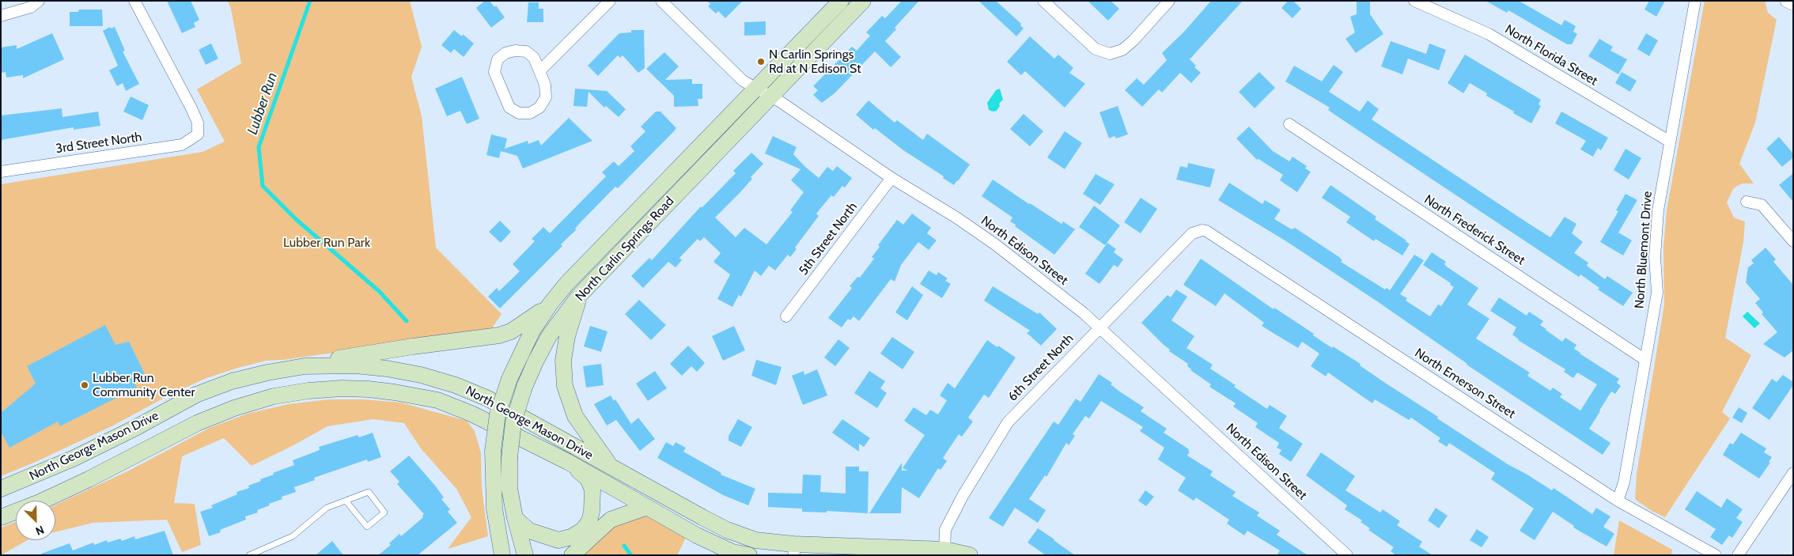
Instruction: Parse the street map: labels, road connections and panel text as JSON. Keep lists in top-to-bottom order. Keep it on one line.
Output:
{"streets":{"main road":["North Carlin Springs Road","North George Mason Drive"],"street":["North Florida Street","3rd Street North","North Frederick Street","5th Street North","North Bluemont Drive","North Edison Street","6th Street North","North Emerson Street"]},"crossings":[["North Florida Street","North Bluemont Drive"],["North Frederick Street","North Bluemont Drive"],["5th Street North","North Edison Street"],["North Carlin Springs Road","North Edison Street"],["North Bluemont Drive","North Emerson Street"],["North Edison Street","6th Street North"],["6th Street North","North Emerson Street"],["6th Street North","North George Mason Drive"]],"water":["Lubber Run"],"parks":["Lubber Run Park"],"places":["N Carlin Springs Rd at N Edison St","Lubber Run Community Center"],"north":"bottom right"}
